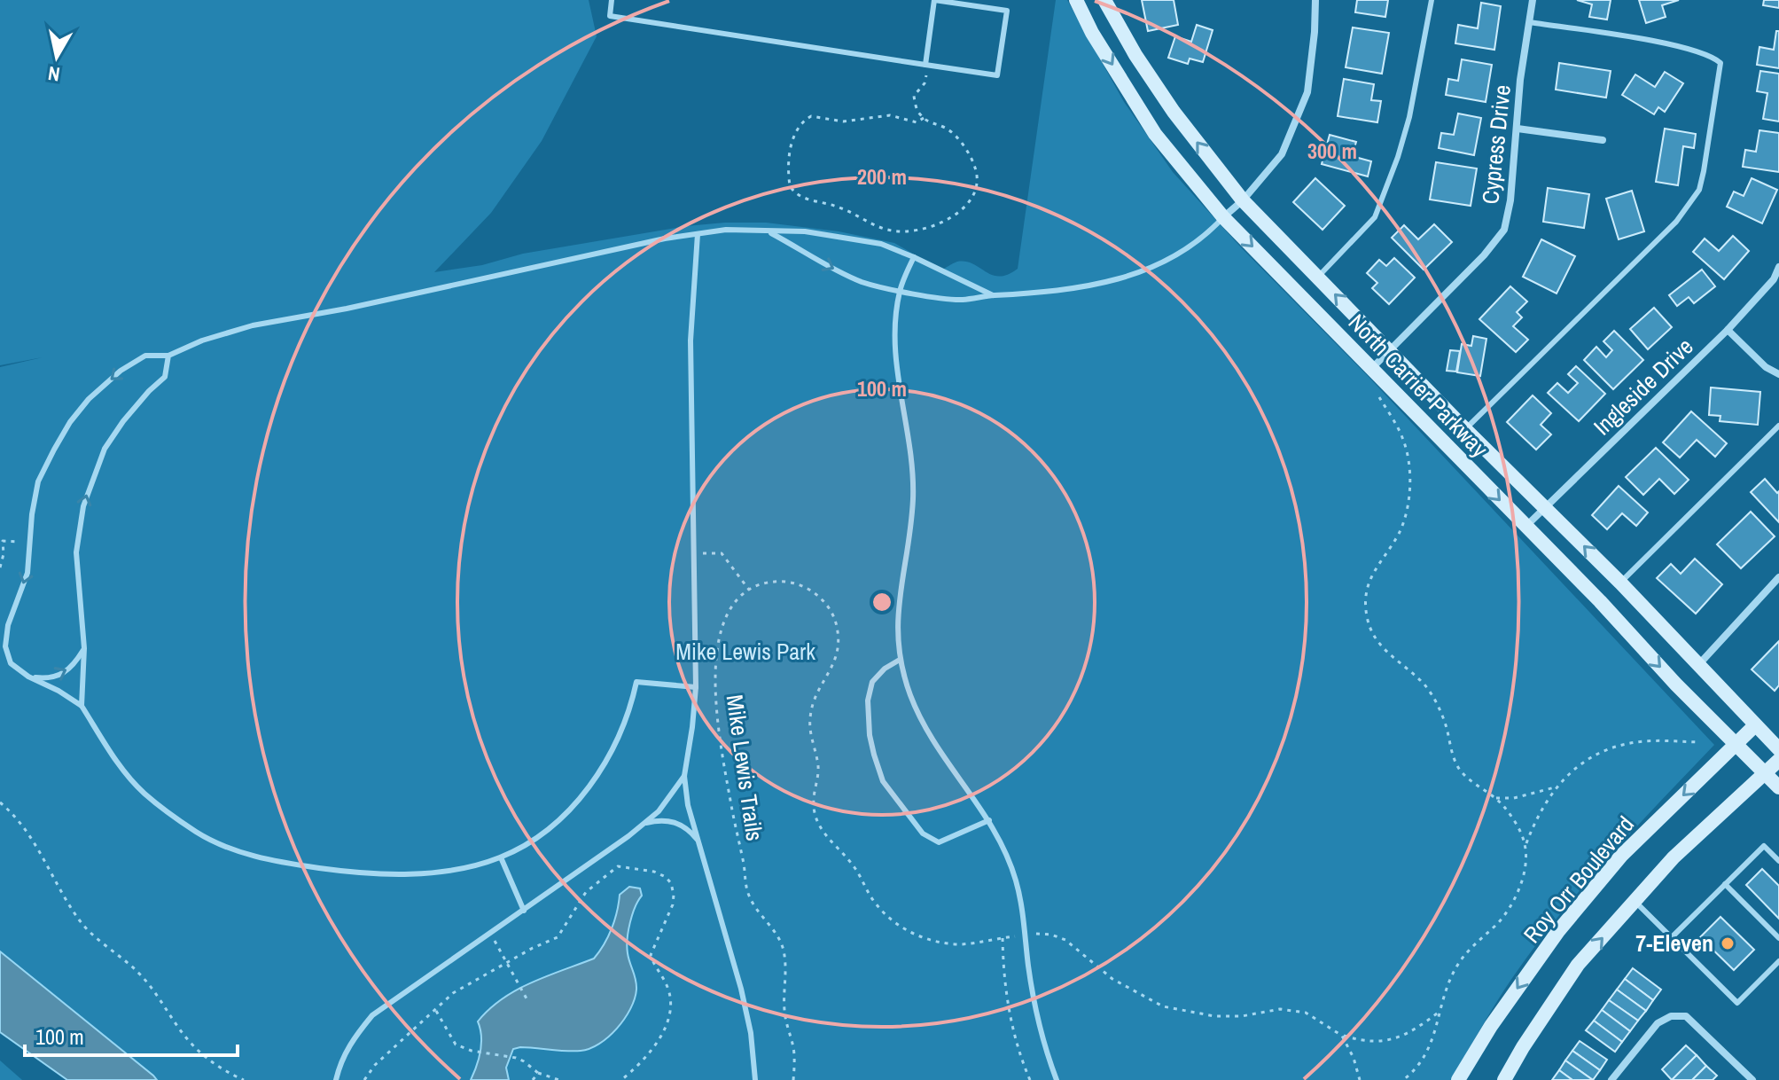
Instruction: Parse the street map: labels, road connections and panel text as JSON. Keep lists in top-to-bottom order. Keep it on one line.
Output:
{"streets":{"main road":["North Carrier Parkway","Roy Orr Boulevard"],"street":["Cypress Drive","Ingleside Drive"],"path":["Mike Lewis Trails"]},"crossings":[["Cypress Drive","North Carrier Parkway"],["North Carrier Parkway","Ingleside Drive"],["North Carrier Parkway","Roy Orr Boulevard"]],"parks":["Mike Lewis Park"],"places":["7-Eleven"],"scale_bar":"100 m","north":"bottom","rings":["300 m","200 m","100 m"]}
